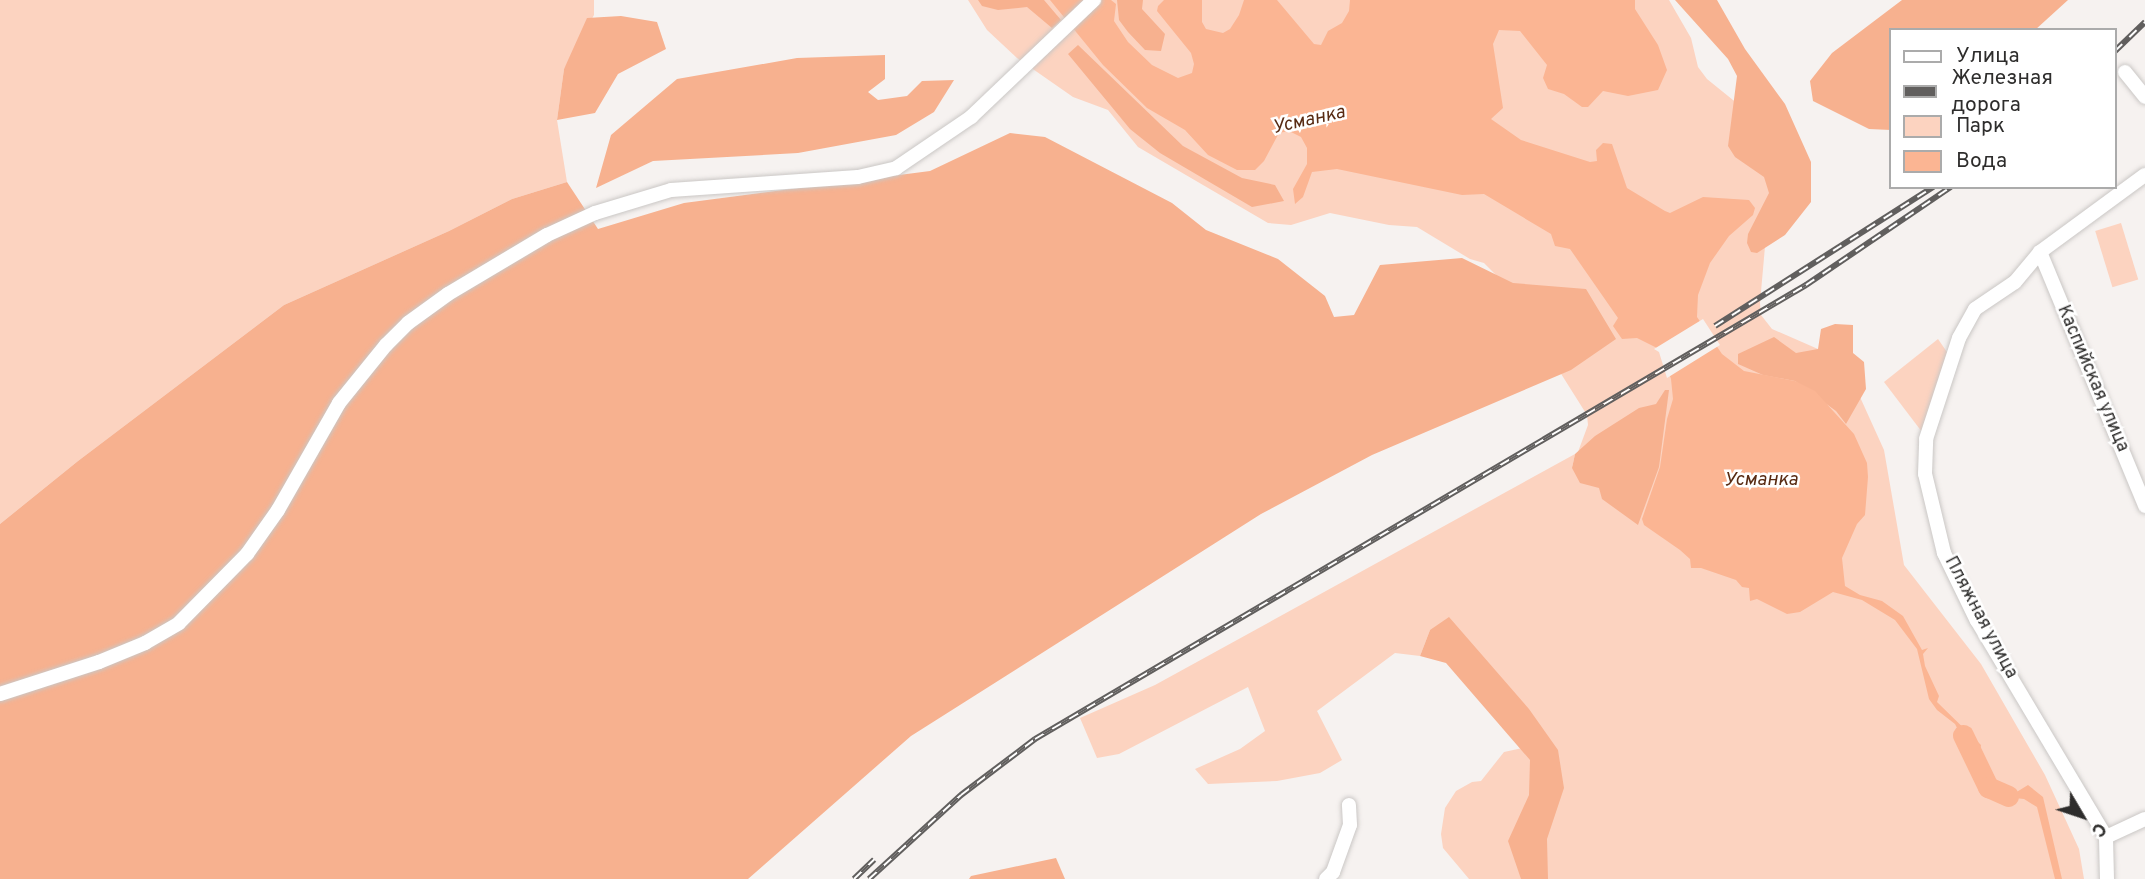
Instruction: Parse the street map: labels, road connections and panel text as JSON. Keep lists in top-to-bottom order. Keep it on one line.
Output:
{"streets":{"street":["Каспийская улица","Пляжная улица"]},"crossings":[["Каспийская улица","Пляжная улица"]],"water":["Усманка"],"legend":["Улица","Железная дорога","Парк","Вода"],"north":"bottom right"}
